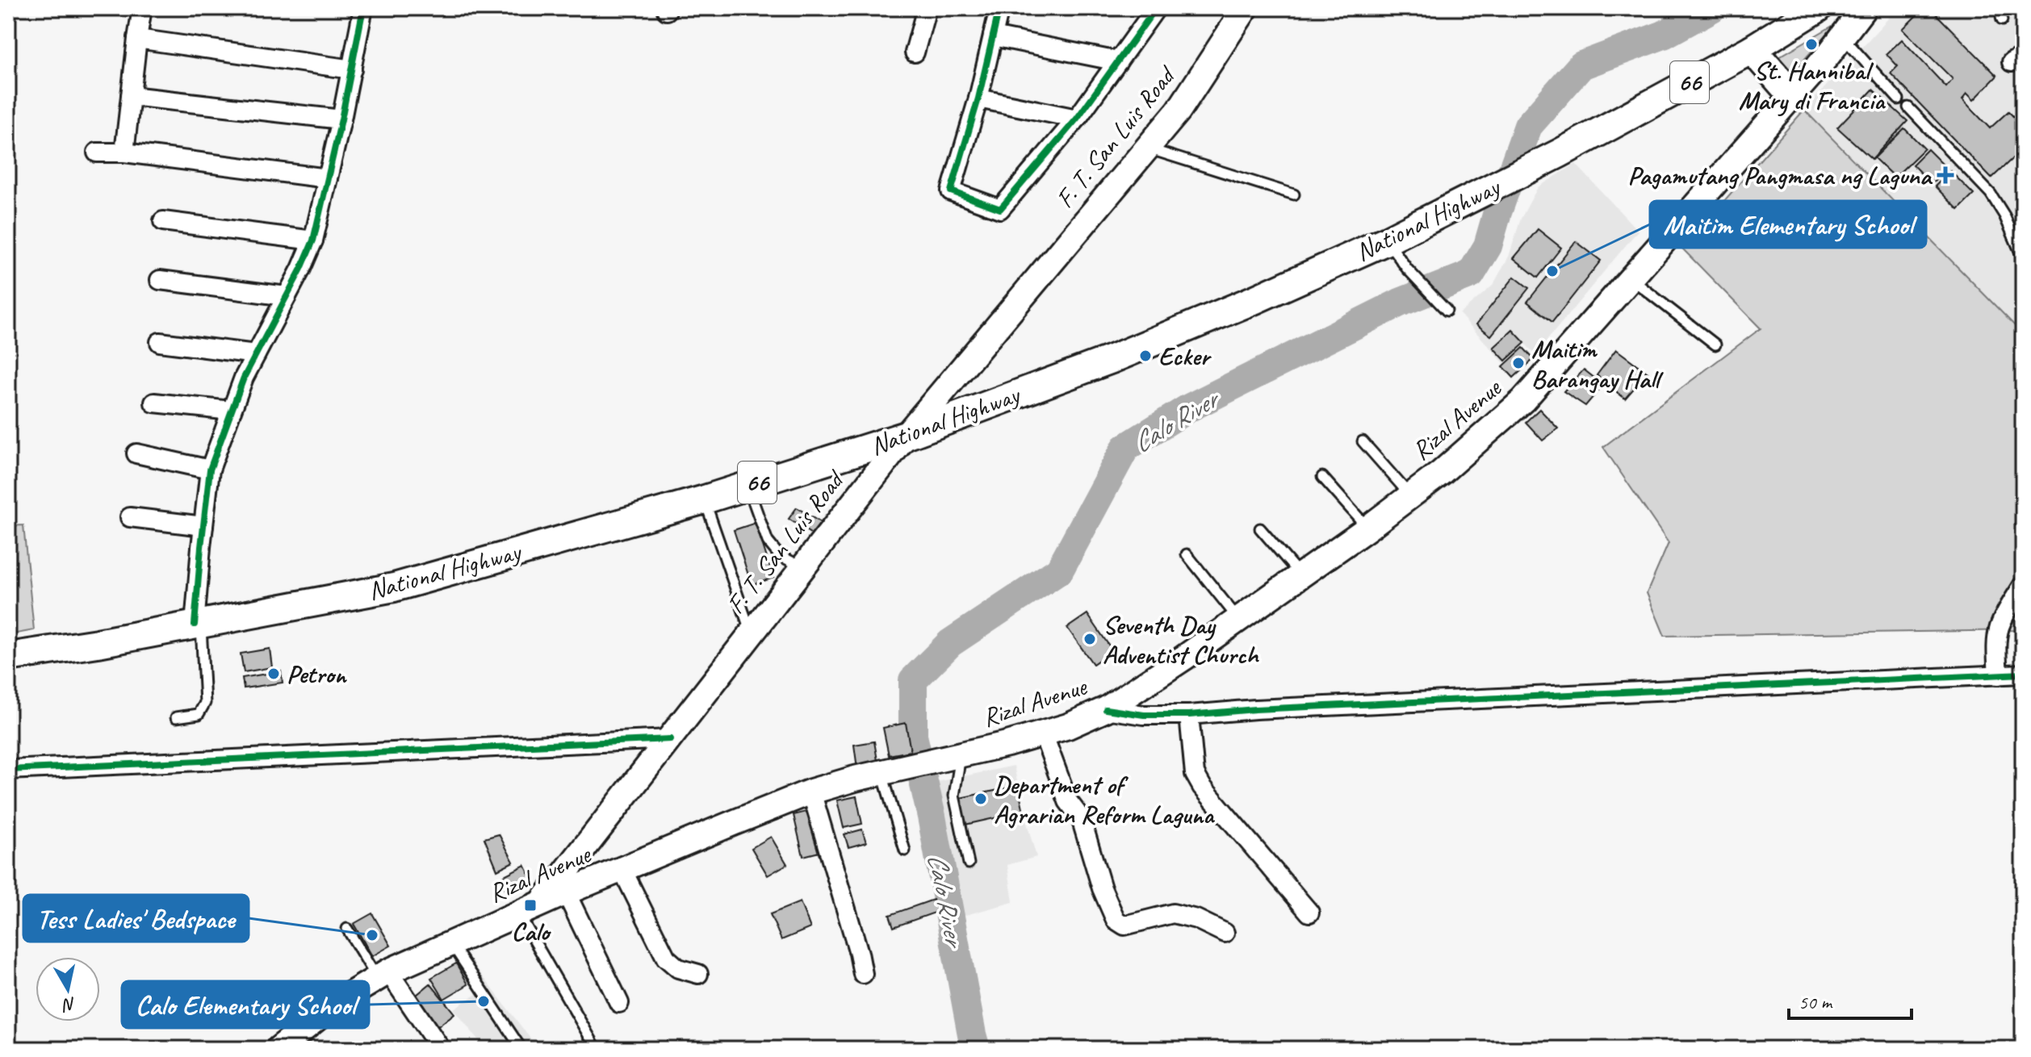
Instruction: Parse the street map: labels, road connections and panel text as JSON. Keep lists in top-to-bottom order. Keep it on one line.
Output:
{"streets":{"main road":["66","F. T. San Luis Road","National Highway","Rizal Avenue"]},"crossings":[["F. T. San Luis Road","National Highway"],["F. T. San Luis Road","Rizal Avenue"]],"water":["Calo River"],"places":{"other":["St. Hannibal Mary di Francia","Maitim Elementary School","Ecker","Maitim Barangay Hall","Seventh Day Adventist Church","Petron","Department of Agrarian Reform Laguna","Tess Ladies' Bedspace","Calo Elementary School"],"health":["Pagamutang Pangmasa ng Laguna"],"transit":["Calo"]},"scale_bar":"50 m","north":"bottom"}
